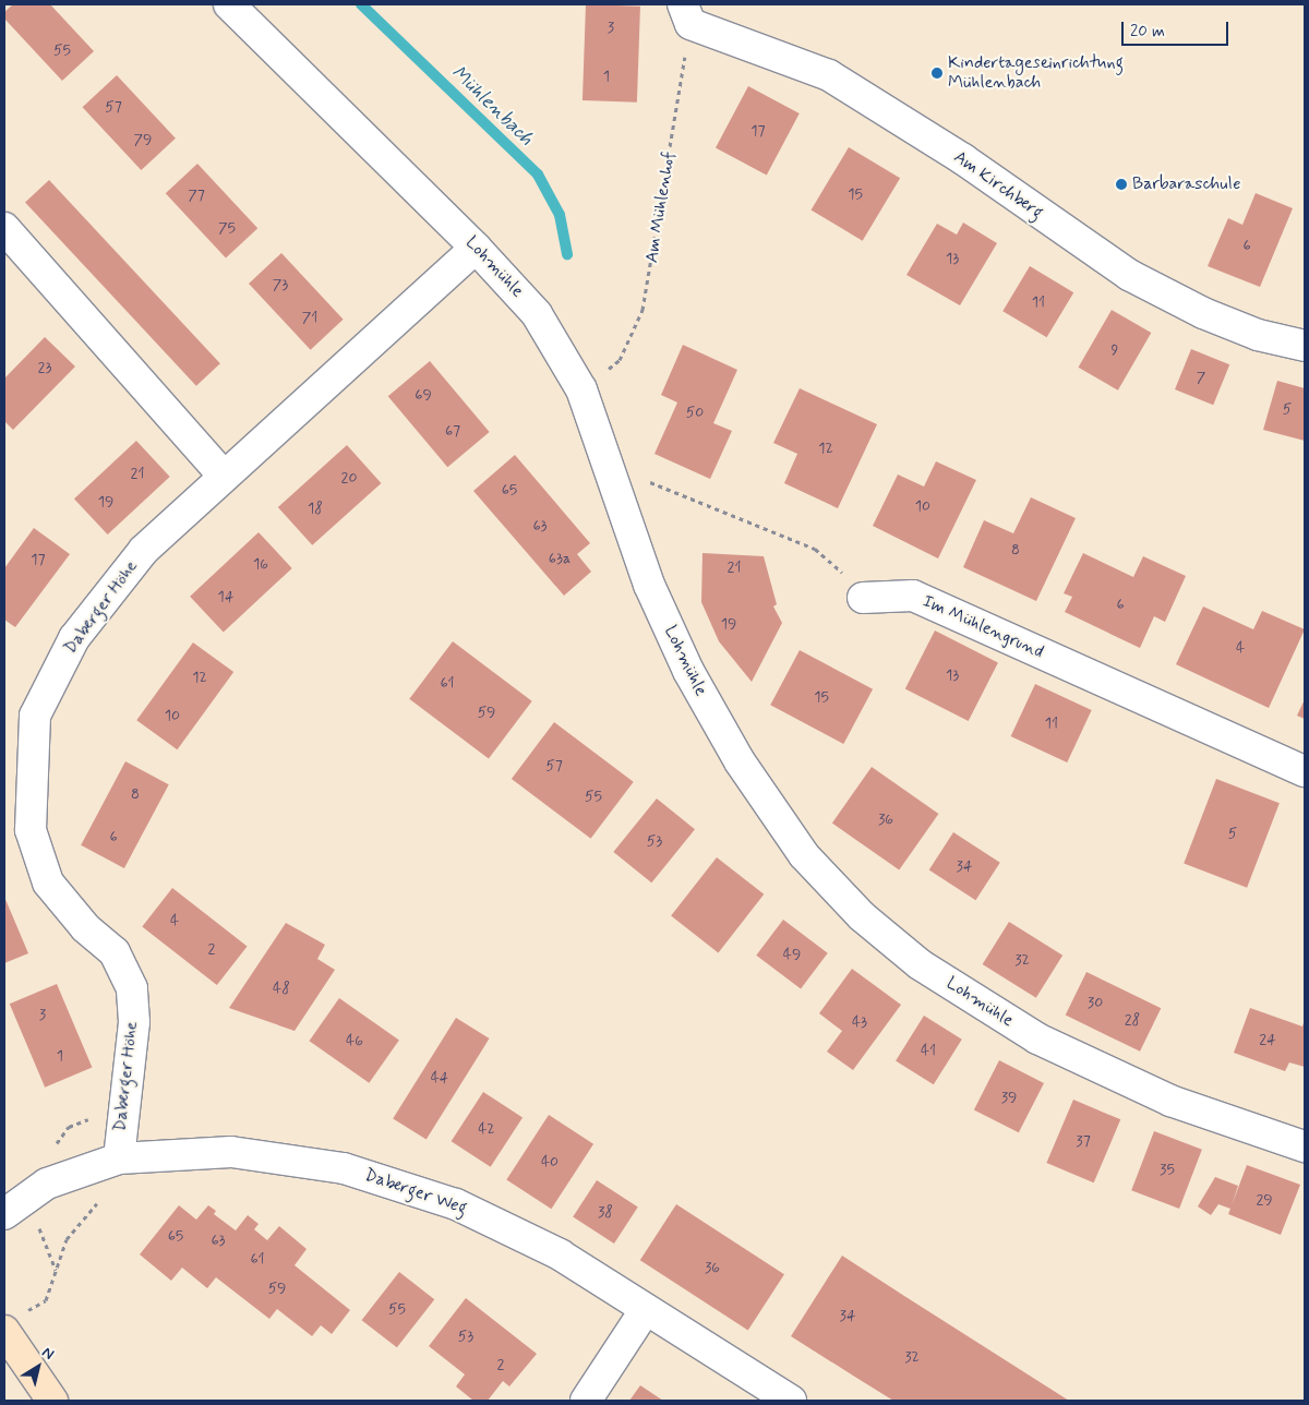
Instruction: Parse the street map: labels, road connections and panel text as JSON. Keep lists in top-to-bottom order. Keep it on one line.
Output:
{"streets":{"street":["Am Kirchberg","Lohmühle","Daberger Höhe","Im Mühlengrund","Daberger Weg"],"path":["Am Mühlenhof"]},"crossings":[["Am Kirchberg","Am Mühlenhof"],["Am Mühlenhof","Lohmühle"],["Lohmühle","Daberger Höhe"],["Daberger Höhe","Daberger Weg"]],"water":["Mühlenbach"],"places":["Kindertageseinrichtung Mühlenbach","Barbaraschule"],"house_numbers":["3","55","1","57","17","79","15","77","75","6","13","73","11","71","9","23","7","69","5","50","67","12","21","20","65","19","10","18","63","8","63a","17","16","21","14","6","19","4","13","12","61","15","59","10","11","57","8","55","36","5","6","53","34","4","2","49","32","48","30","3","28","43","24","46","41","1","44","39","42","37","40","35","29","38","65","63","61","36","59","55","34","53","32","2"],"scale_bar":"20 m","north":"top right"}
